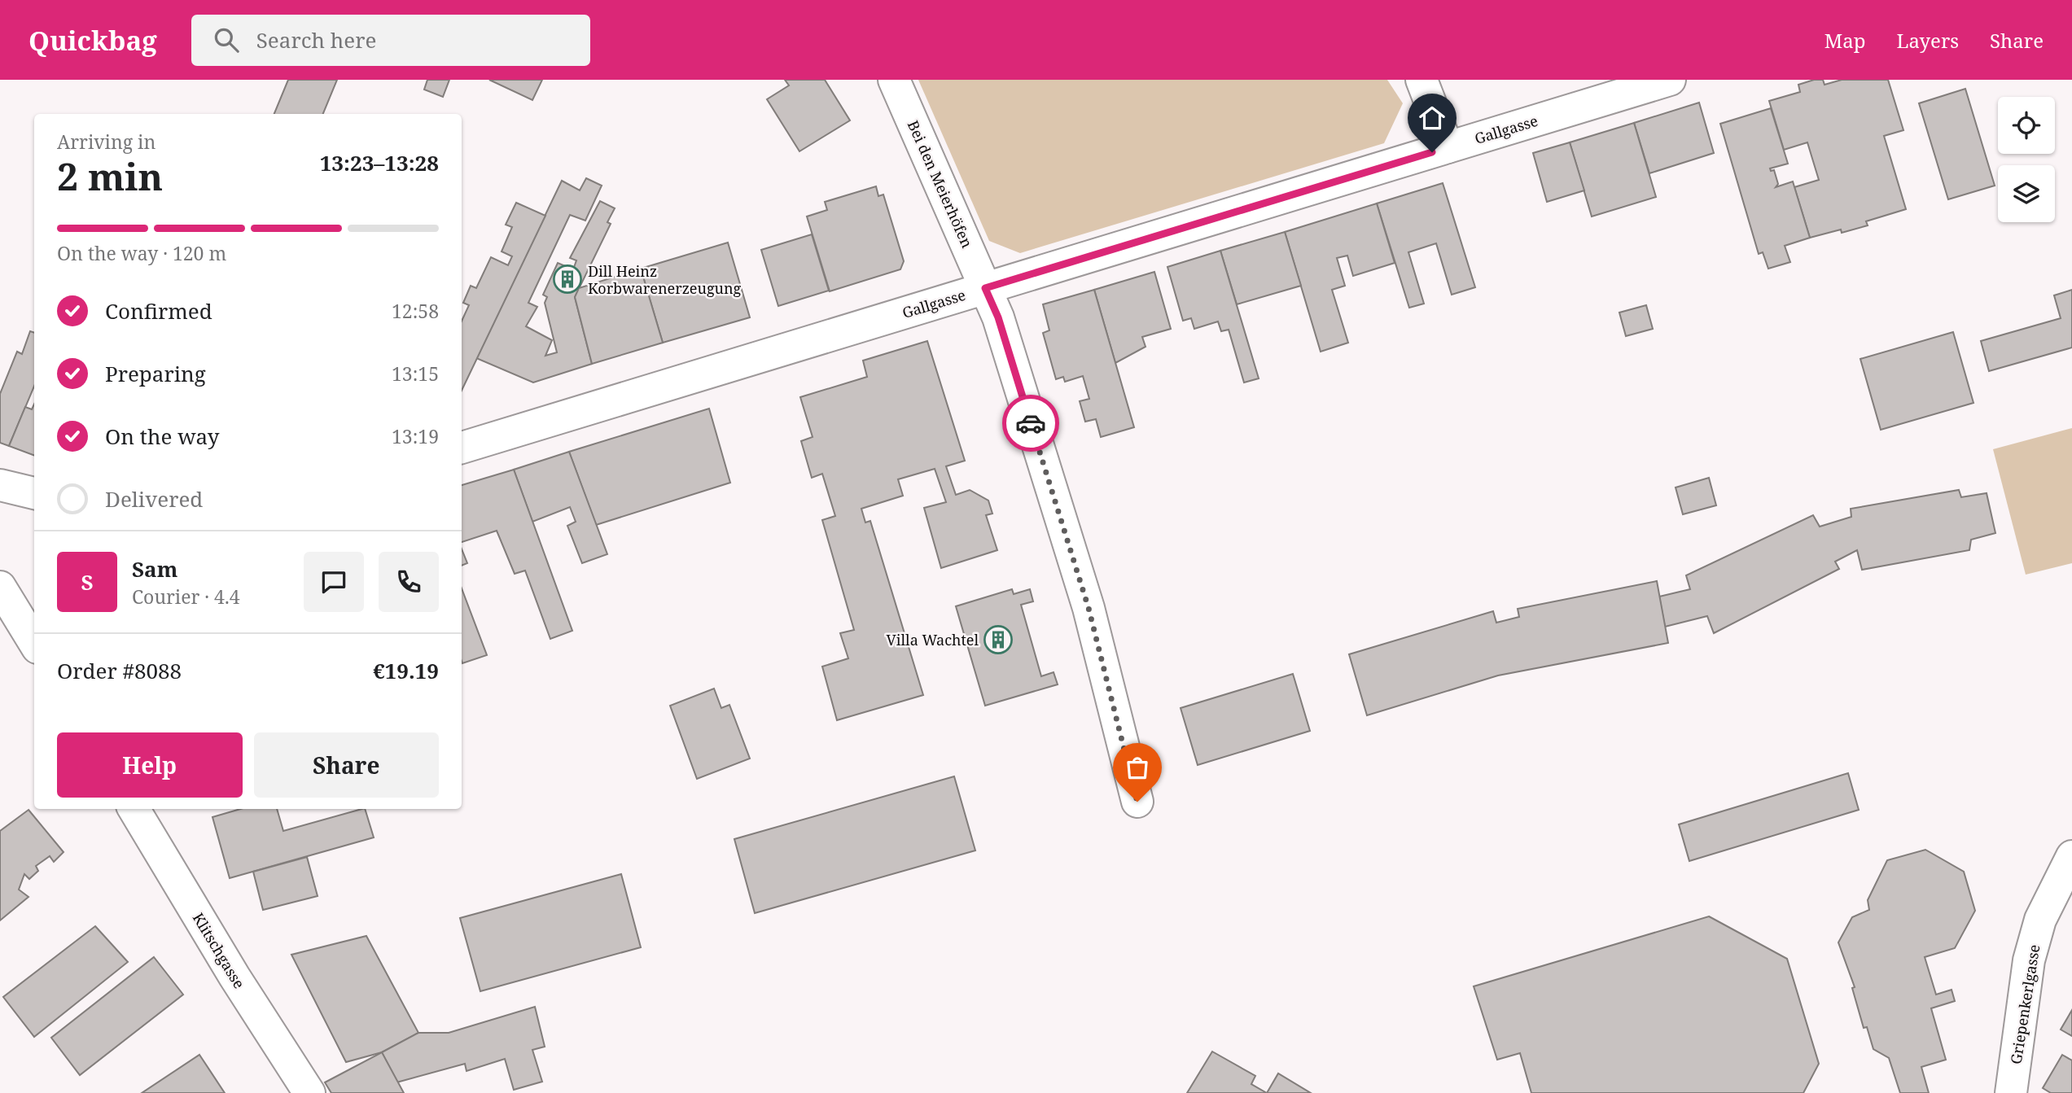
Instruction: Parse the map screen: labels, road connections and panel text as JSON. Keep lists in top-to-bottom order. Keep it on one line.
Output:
{"streets":{"street":["Gallgasse","Bei den Meierhöfen","Klitschgasse","Griepenkerlgasse"]},"crossings":[["Gallgasse","Bei den Meierhöfen"]],"places":{"building":["Dill Heinz Korbwarenerzeugung","Villa Wachtel"]},"page":{"header":"Quickbag","search":"Search here","nav":["Map","Layers","Share"],"heading":["2 min","Arriving in","13:23–13:28"],"panel":["Sam","Courier · 4.4","Order #8088","€19.19"],"bar":"On the way · 120 m","list":[["Confirmed","12:58"],["Preparing","13:15"],["On the way","13:19"],"Delivered"],"round":"S","buttons":["Help","Share"]}}
